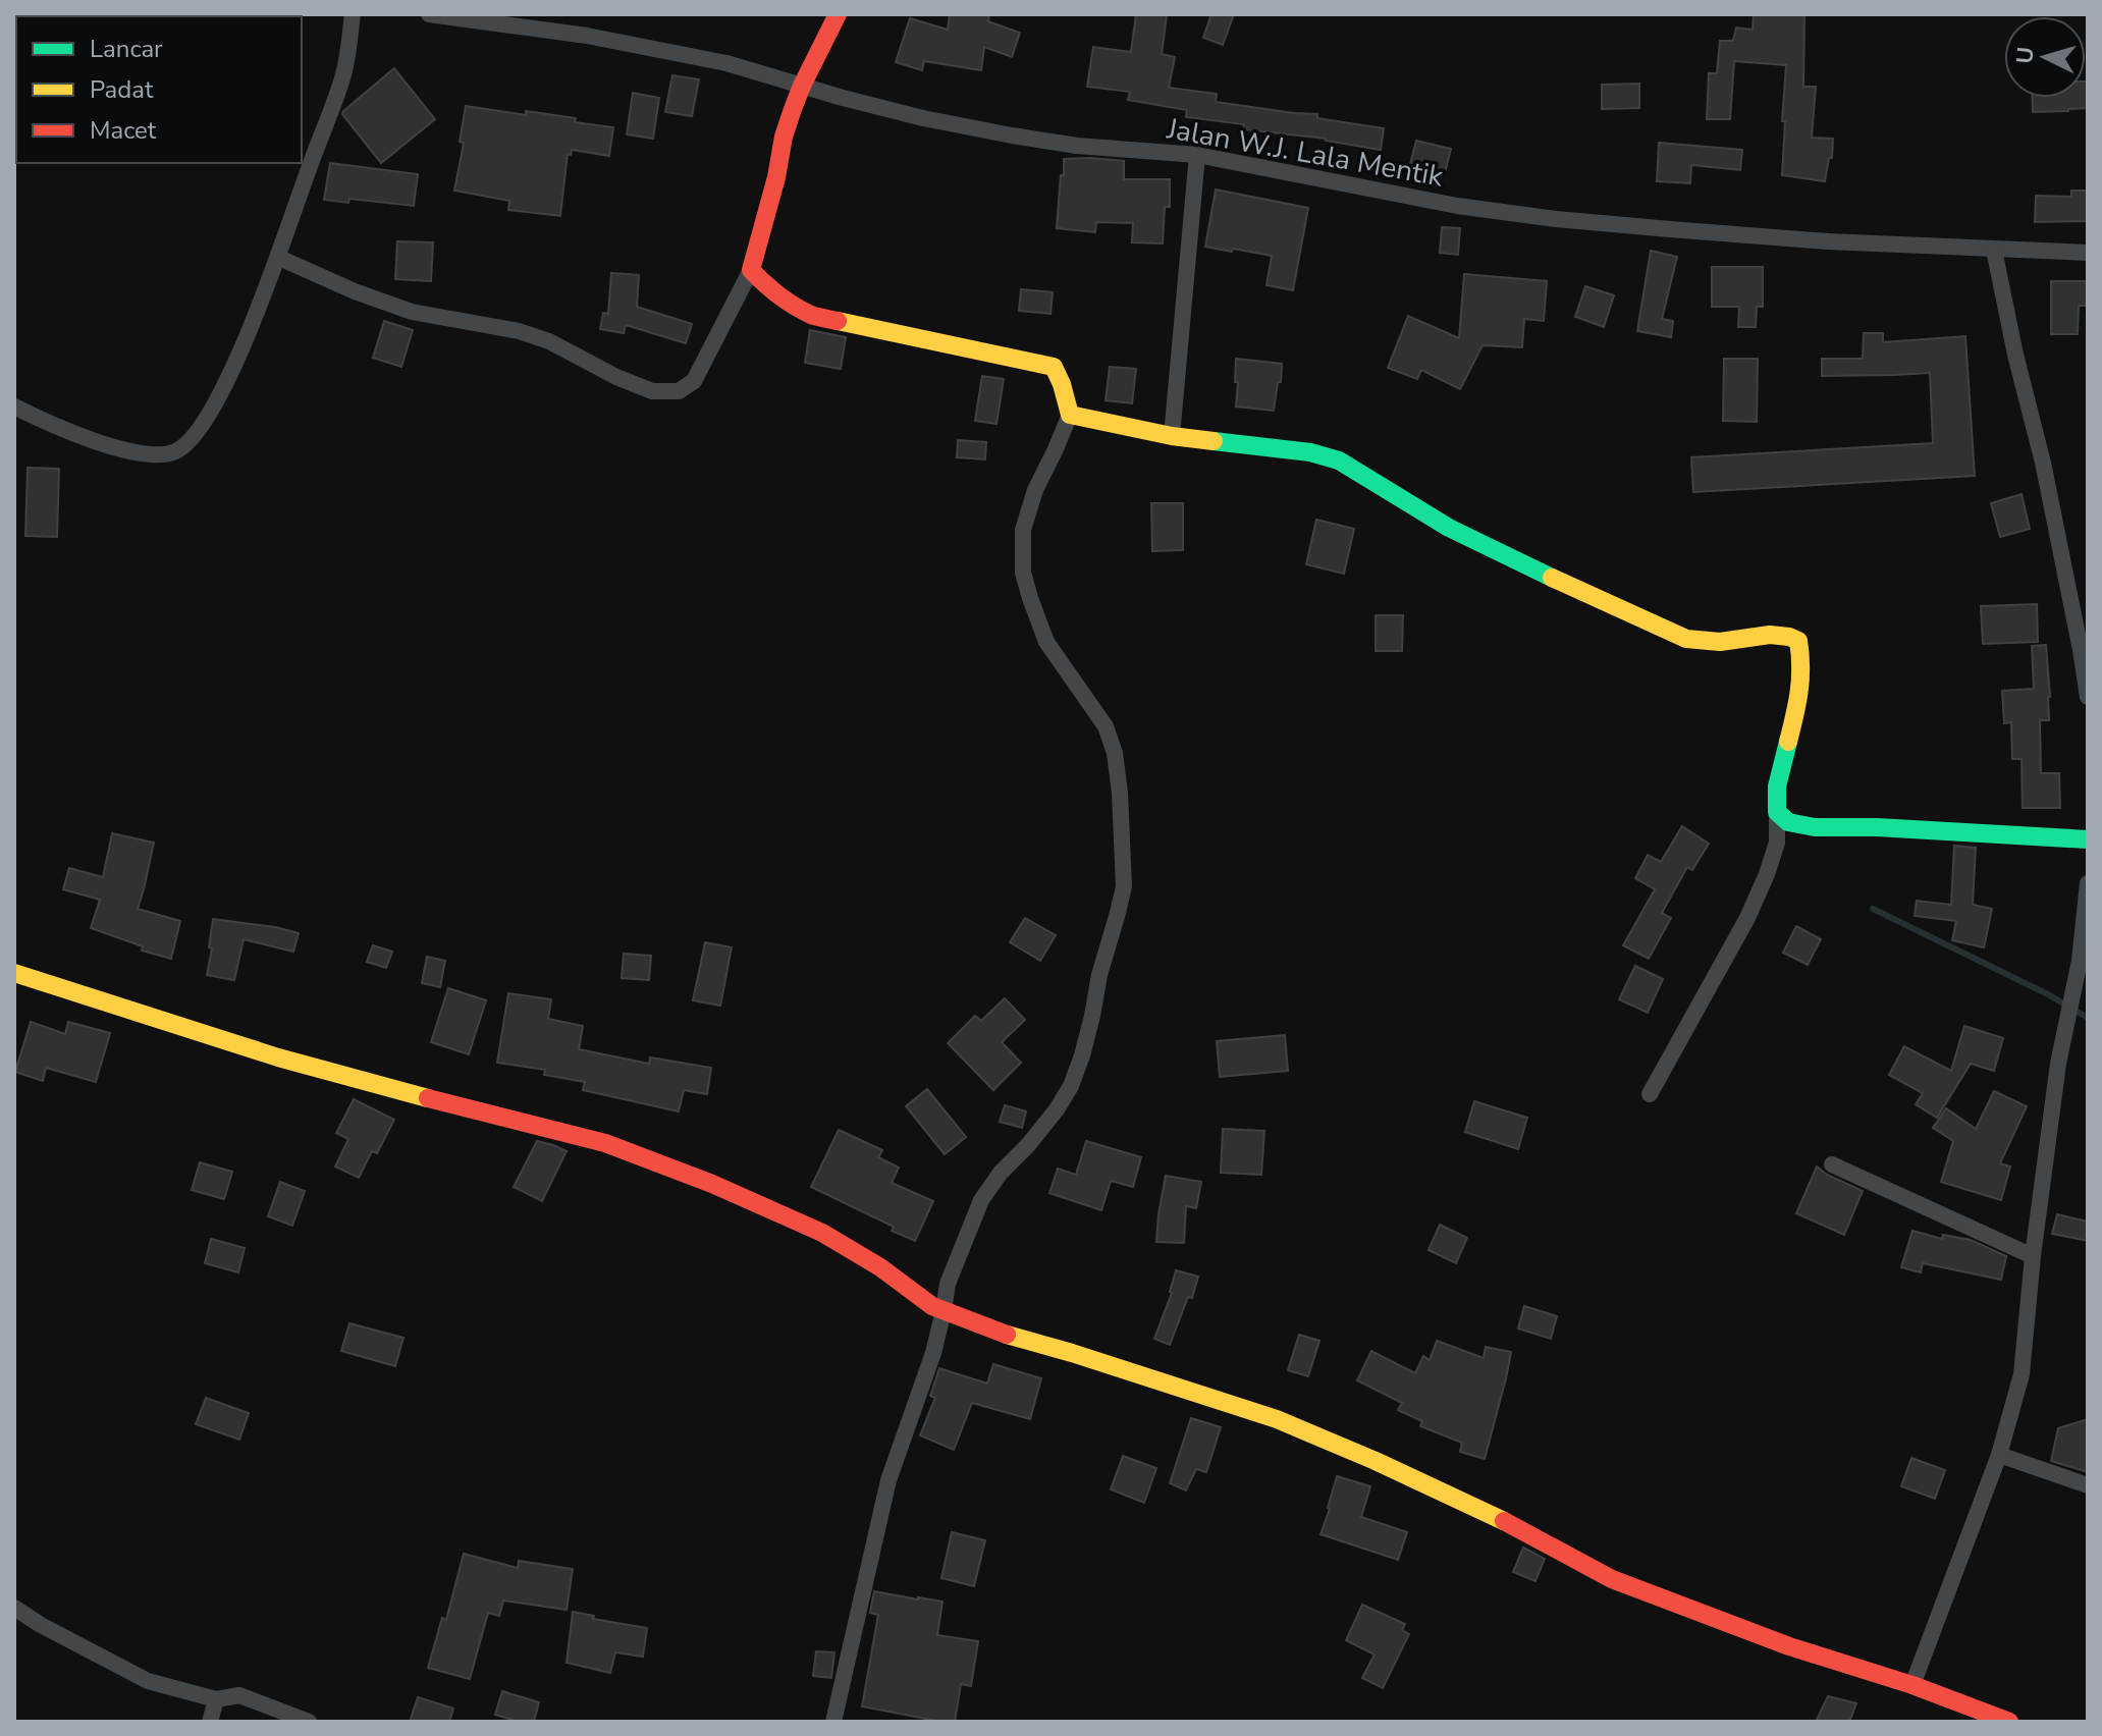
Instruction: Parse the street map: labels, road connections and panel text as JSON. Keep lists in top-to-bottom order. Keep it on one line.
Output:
{"streets":{"street":["Jalan W.J. Lala Mentik"]},"legend":["Lancar","Padat","Macet"],"north":"left"}
